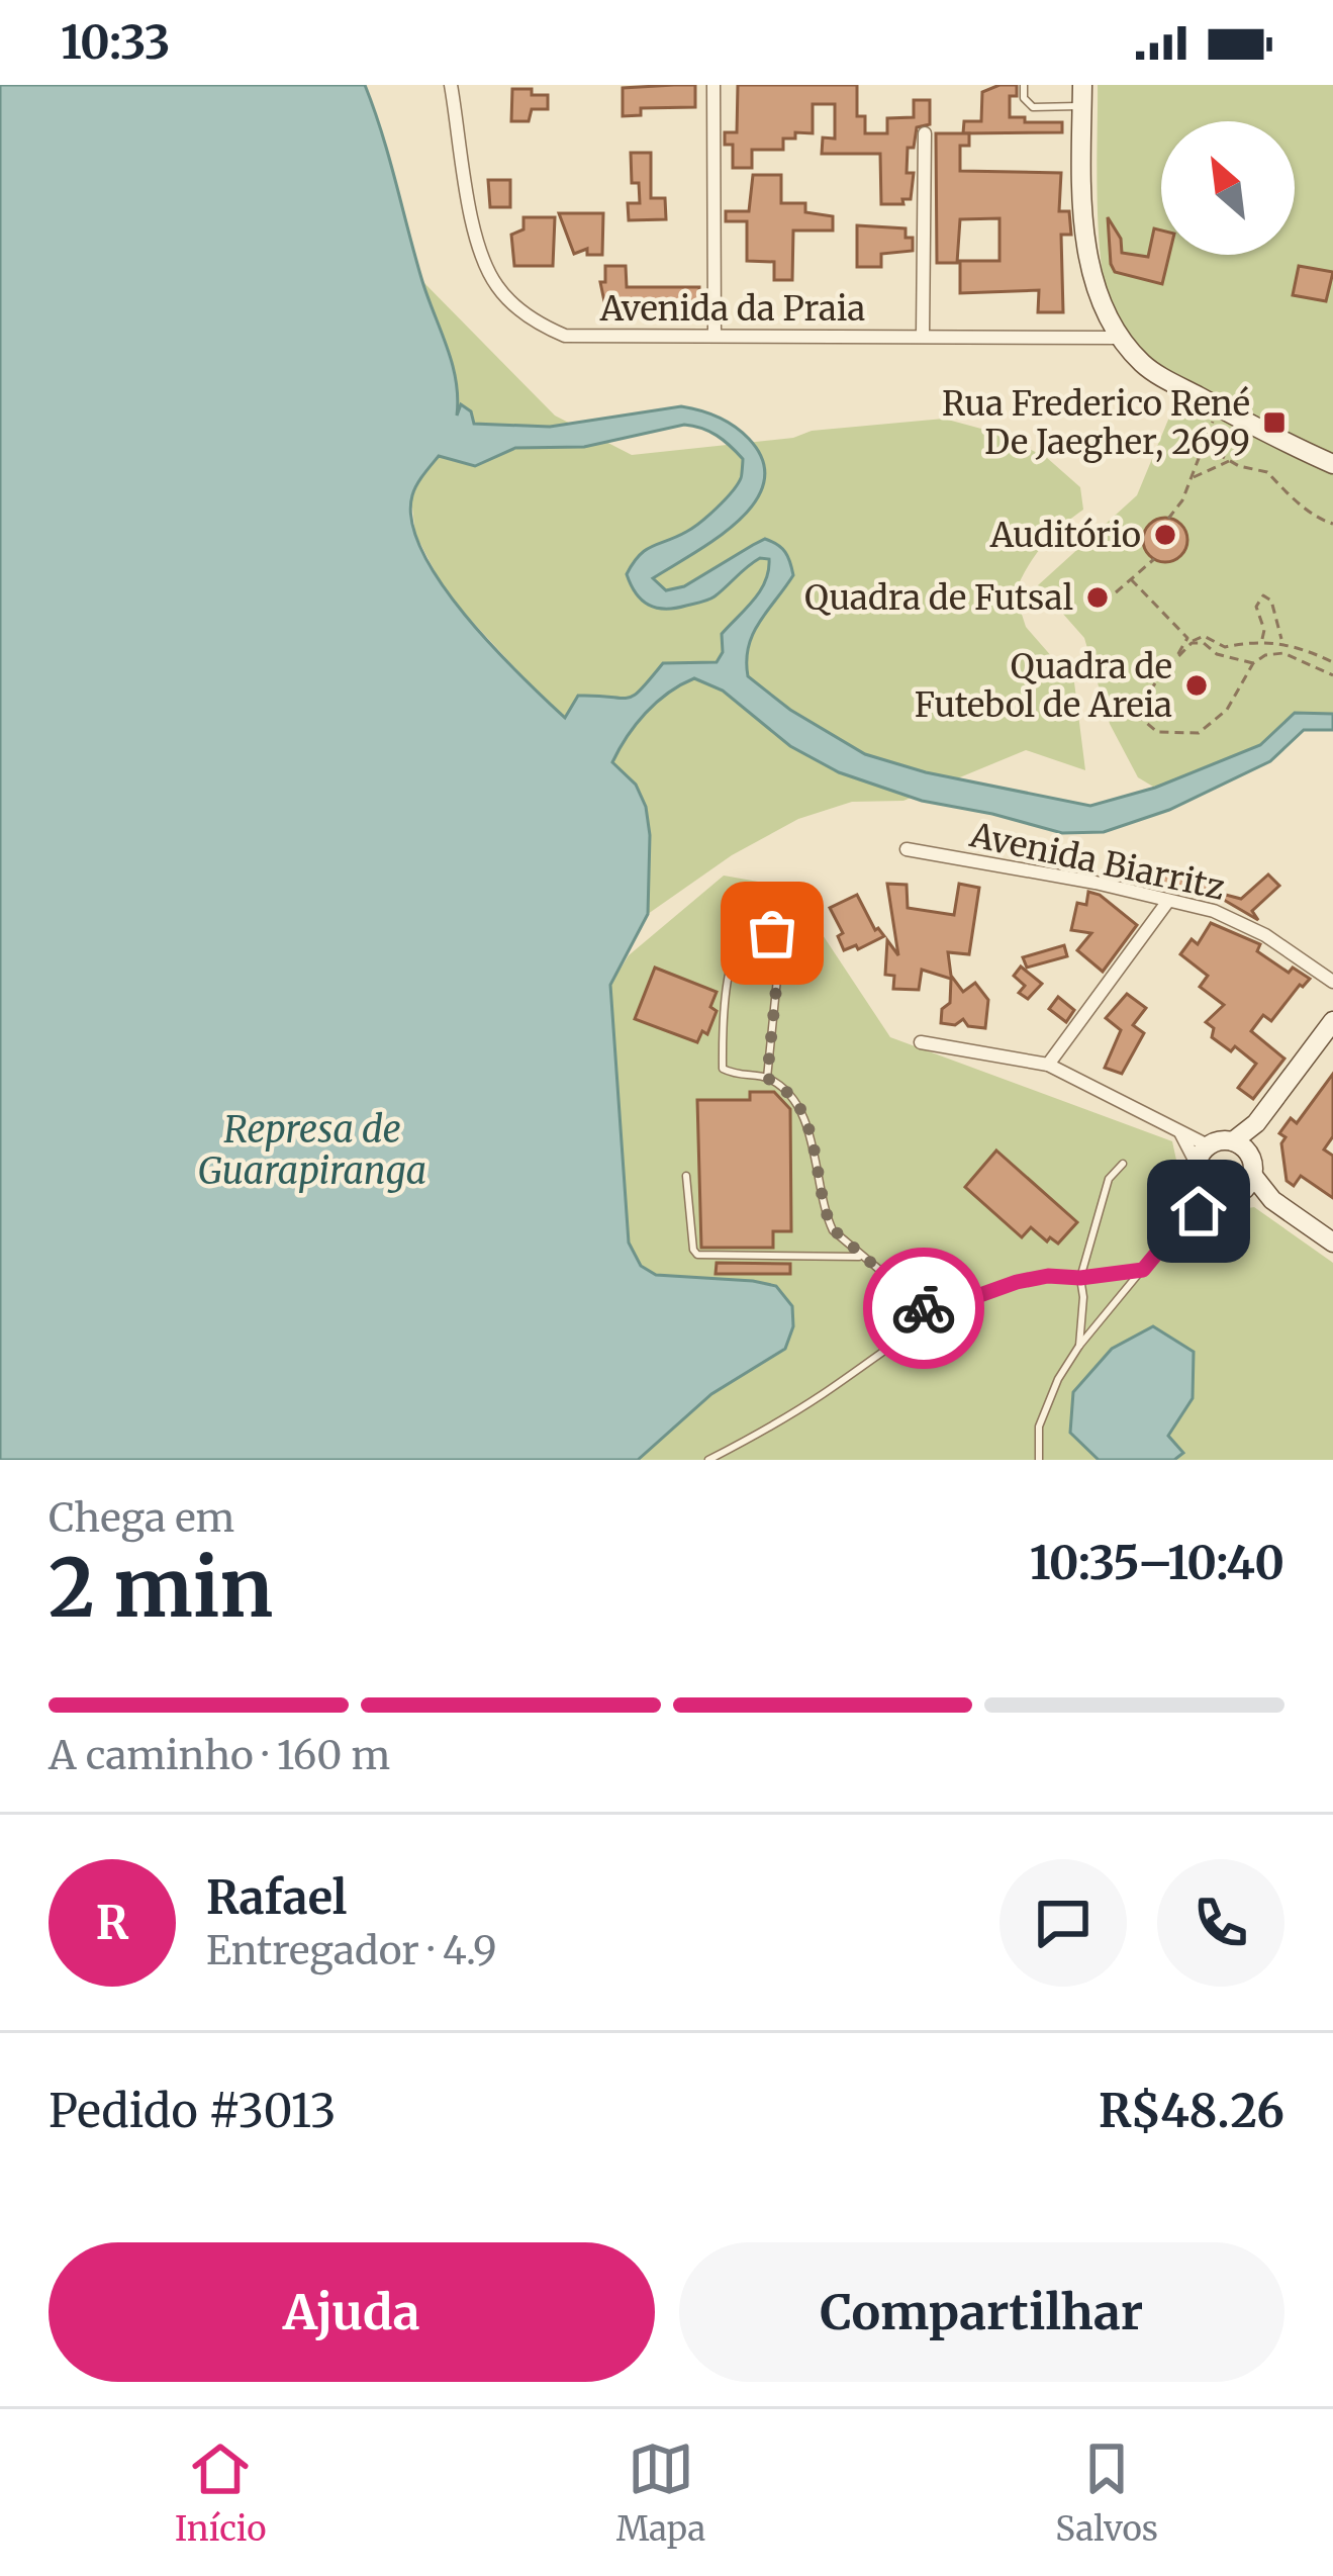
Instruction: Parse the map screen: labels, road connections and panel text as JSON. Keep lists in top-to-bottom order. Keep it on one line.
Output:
{"streets":{"street":["Avenida da Praia","Avenida Biarritz"]},"water":["Represa de Guarapiranga"],"places":{"transit":["Rua Frederico René De Jaegher, 2699"],"other":["Auditório","Quadra de Futsal","Quadra de Futebol de Areia"]},"north":"top left","page":{"status":"10:33","heading":["2 min","Chega em","10:35–10:40"],"panel":["Rafael","Entregador · 4.9","Pedido #3013","R$48.26"],"bar":"A caminho · 160 m","round":"R","buttons":["Ajuda","Compartilhar"],"tabs":["Início","Mapa","Salvos"]}}
